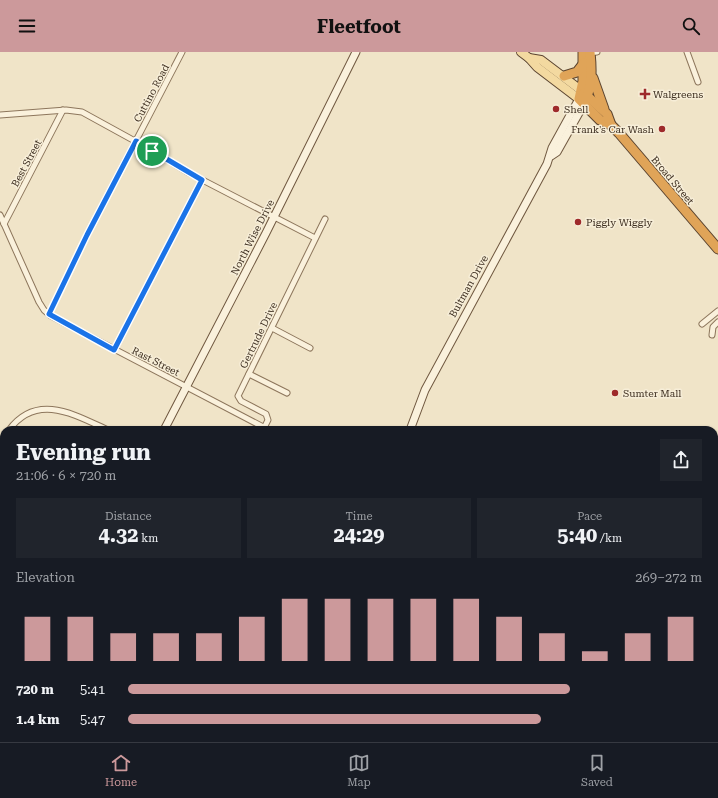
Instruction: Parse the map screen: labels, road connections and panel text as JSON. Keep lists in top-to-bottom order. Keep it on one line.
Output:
{"streets":{"highway":["Broad Street","Bultman Drive"],"street":["Cuttino Road","Best Street","North Wise Drive","Gertrude Drive","Rast Street"]},"crossings":[["Cuttino Road","Rast Street"],["Best Street","Rast Street"],["Broad Street","Bultman Drive"],["North Wise Drive","Rast Street"]],"places":{"health":["Walgreens"],"other":["Shell","Frank's Car Wash","Piggly Wiggly","Sumter Mall"]},"page":{"header":"Fleetfoot","heading":["Evening run","21:06 · 6 × 720 m"],"stats":[["Distance","4.32 km"],["Time","24:29"],["Pace","5:40 /km"]],"chart":["Elevation","269–272 m"],"list":[{"name":"720 m","note":"5:41"},{"name":"1.4 km","note":"5:47"}],"tabs":["Home","Map","Saved"]}}
